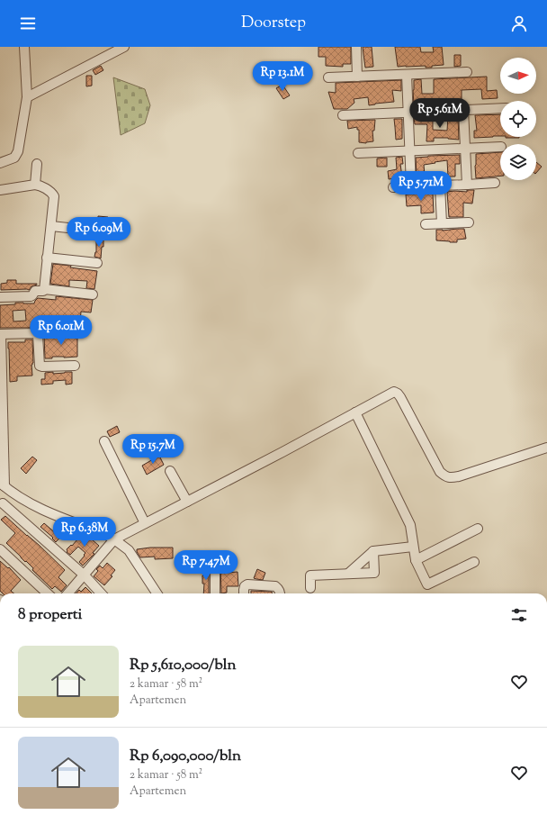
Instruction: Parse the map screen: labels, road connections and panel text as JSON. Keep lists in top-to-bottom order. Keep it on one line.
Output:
{"north":"right","page":{"header":"Doorstep","price":["Rp 13.1M","Rp 5.61M","Rp 5.71M","Rp 6.09M","Rp 6.01M","Rp 15.7M","Rp 6.38M","Rp 7.47M"],"heading":"8 properti","list":[{"name":"Rp 5,610,000/bln","note":"2 kamar · 58 m² · Apartemen"},{"name":"Rp 6,090,000/bln","note":"2 kamar · 58 m² · Apartemen"}]}}
